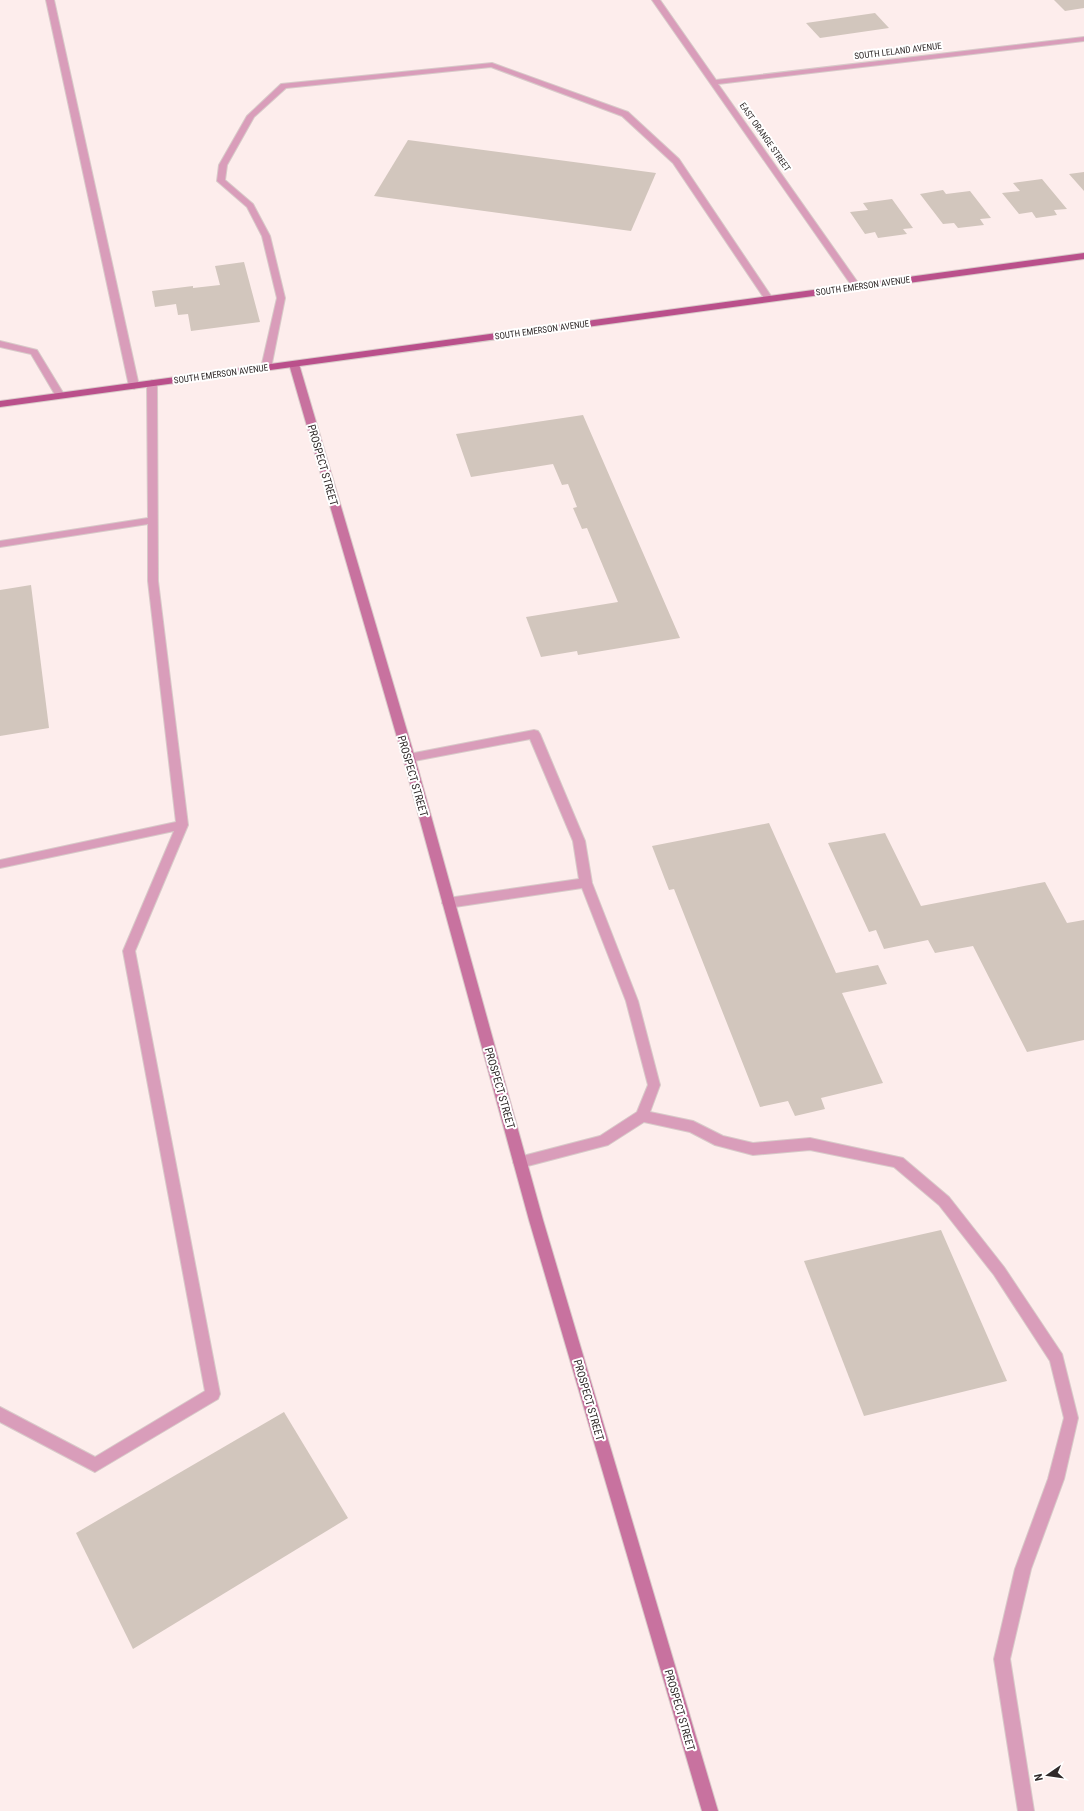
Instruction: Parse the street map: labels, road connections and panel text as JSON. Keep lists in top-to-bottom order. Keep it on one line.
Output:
{"streets":{"main road":["SOUTH EMERSON AVENUE","PROSPECT STREET"],"street":["SOUTH LELAND AVENUE","EAST ORANGE STREET"]},"crossings":[["SOUTH LELAND AVENUE","EAST ORANGE STREET"],["EAST ORANGE STREET","SOUTH EMERSON AVENUE"],["SOUTH EMERSON AVENUE","PROSPECT STREET"]],"north":"left"}
